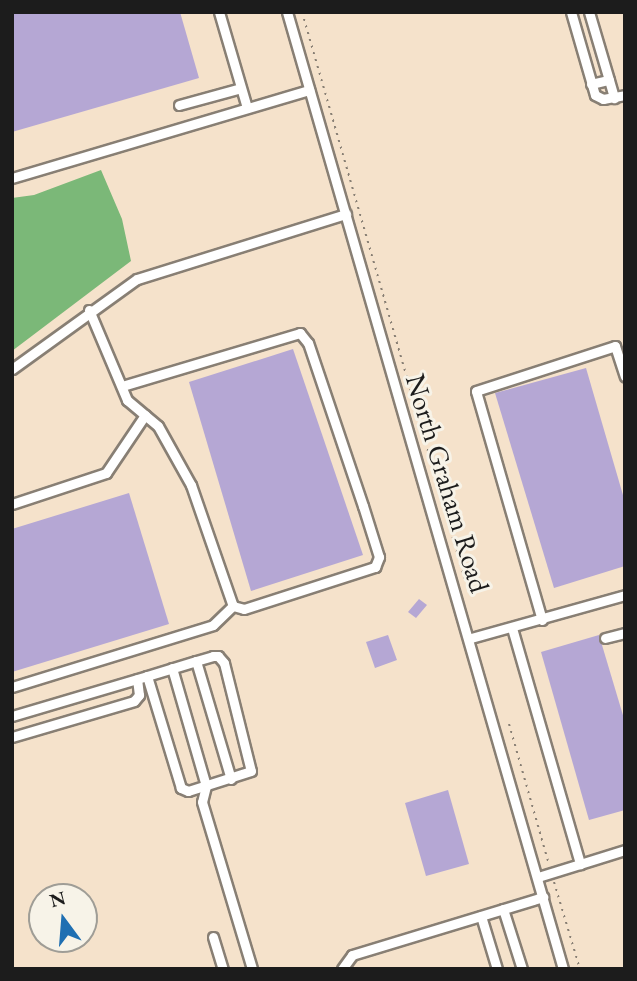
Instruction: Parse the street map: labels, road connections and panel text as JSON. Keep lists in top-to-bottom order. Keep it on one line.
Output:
{"streets":{"street":["North Graham Road"]},"north":"top"}
